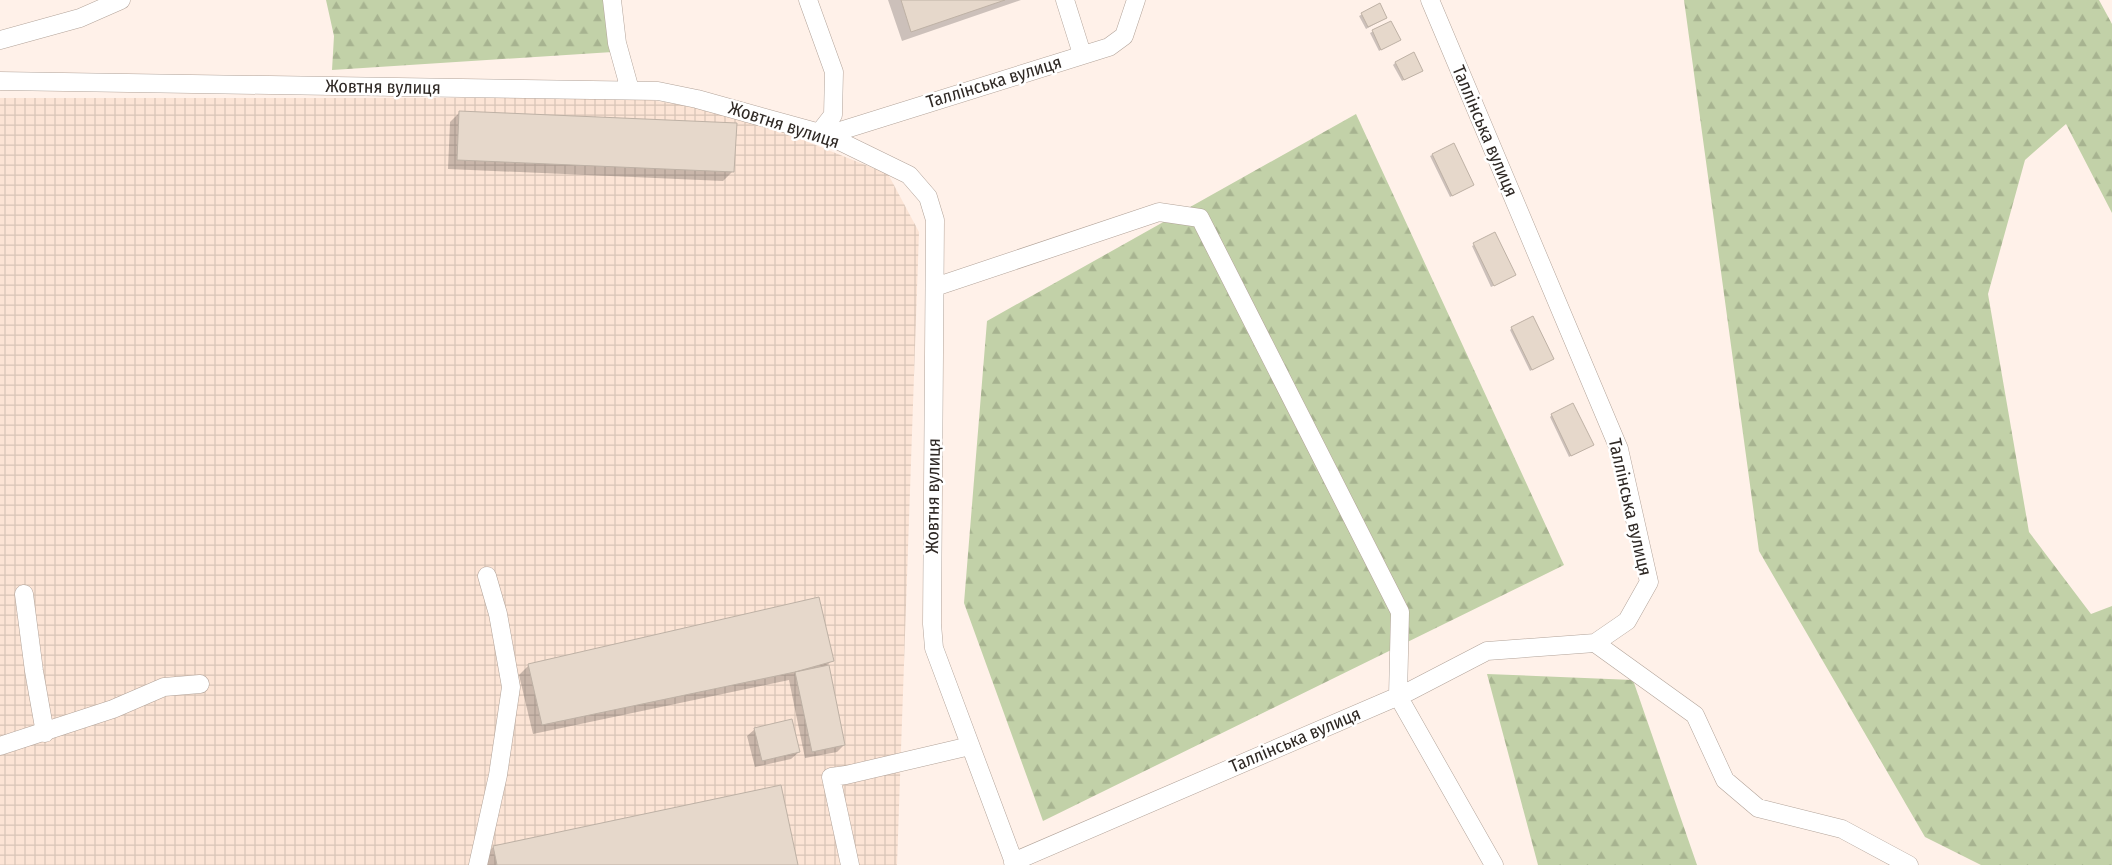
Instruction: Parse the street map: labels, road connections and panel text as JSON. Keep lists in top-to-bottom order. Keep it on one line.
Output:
{"streets":{"street":["Таллінська вулиця","Жовтня вулиця"]},"crossings":[["Таллінська вулиця","Жовтня вулиця"]]}
